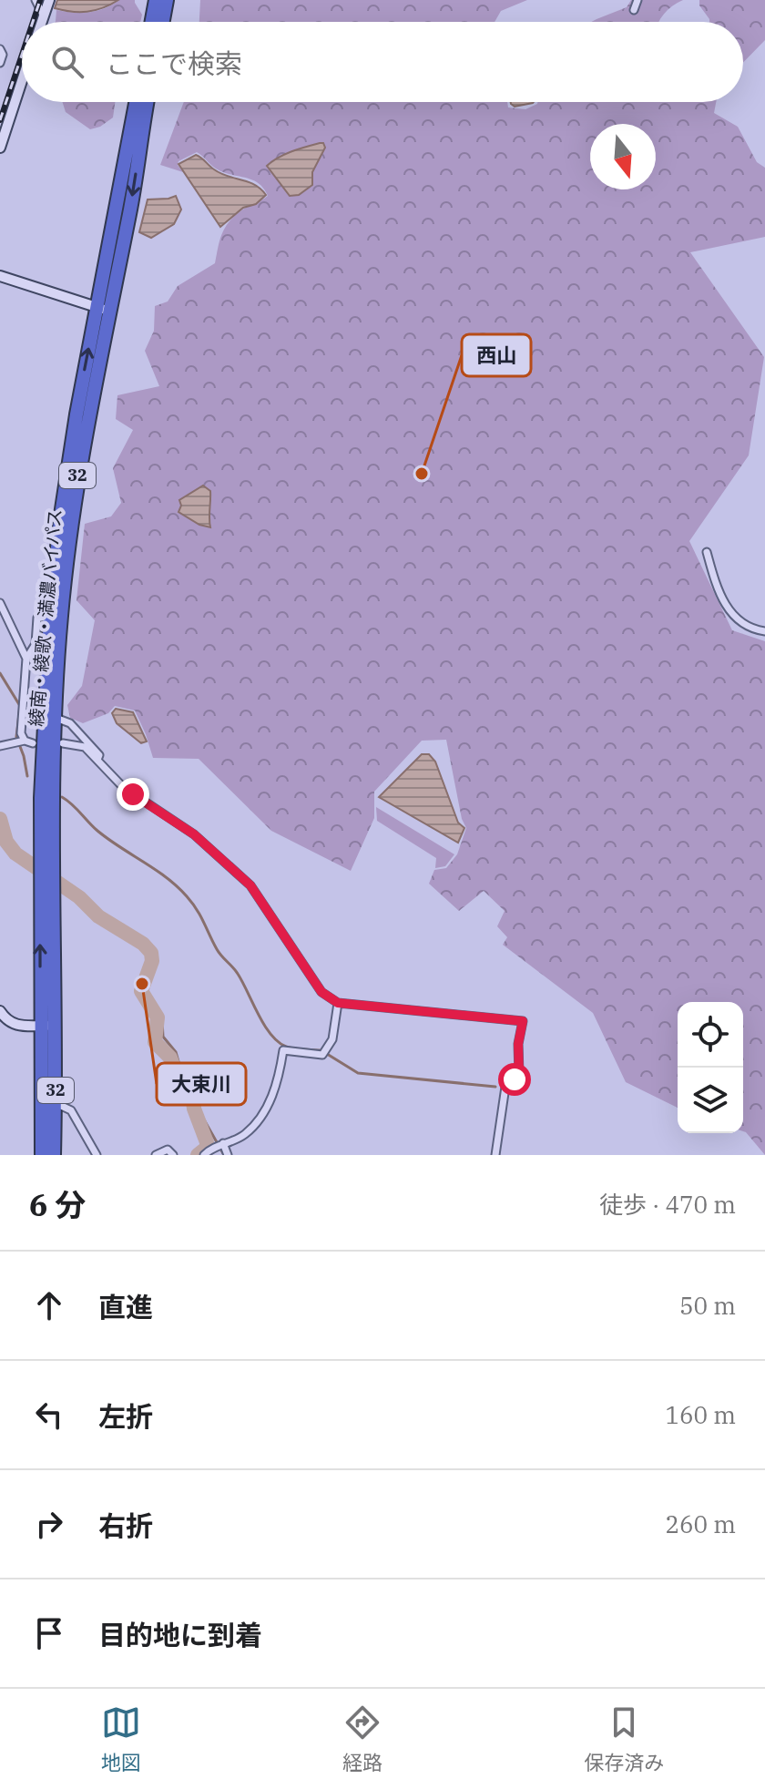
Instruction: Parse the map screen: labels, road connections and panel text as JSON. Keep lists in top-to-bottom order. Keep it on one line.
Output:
{"streets":{"highway":["32","綾南・綾歌・満濃バイパス"]},"places":["西山","大束川"],"north":"bottom","page":{"search":"ここで検索","heading":["6 分","徒歩 · 470 m"],"list":[["直進","50 m"],["左折","160 m"],["右折","260 m"],"目的地に到着"],"nav":["地図","経路","保存済み"]}}
